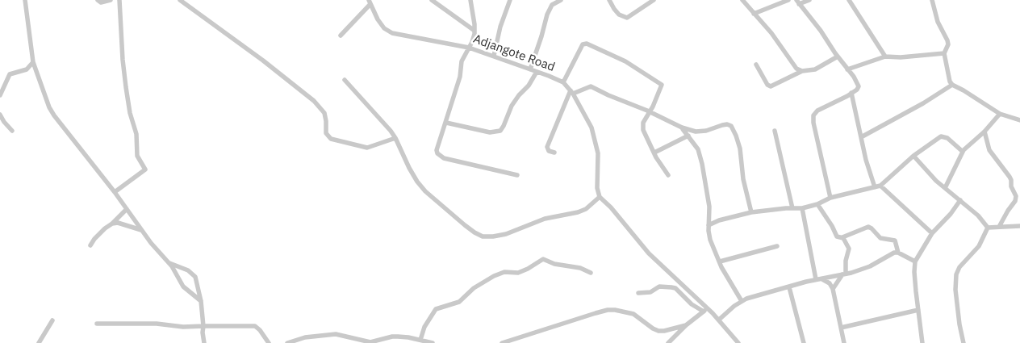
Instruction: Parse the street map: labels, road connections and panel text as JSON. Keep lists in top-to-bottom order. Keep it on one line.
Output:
{"streets":{"street":["Adjangote Road"]}}
